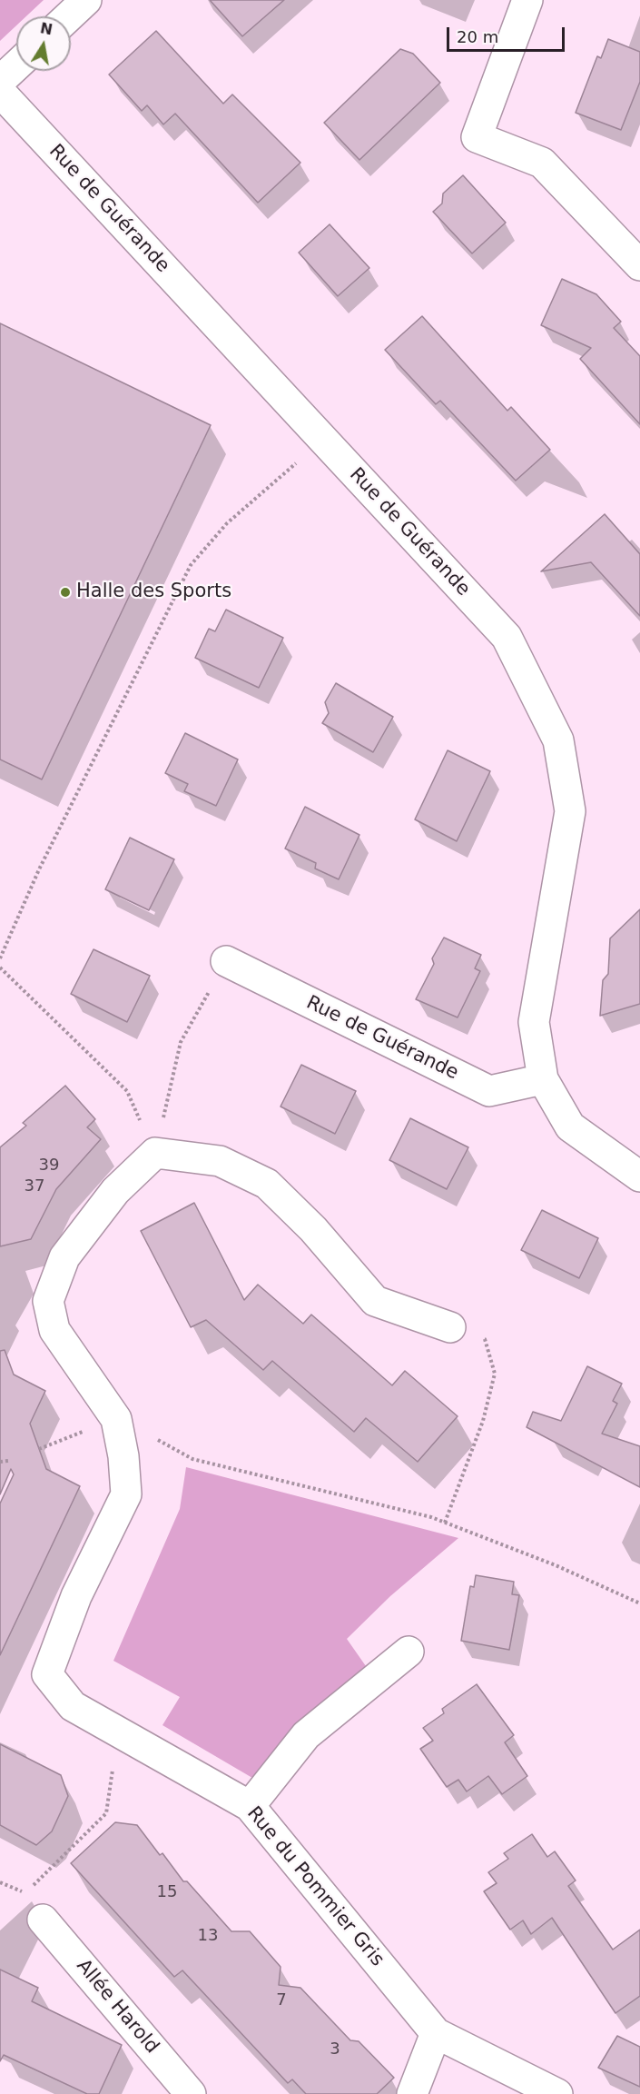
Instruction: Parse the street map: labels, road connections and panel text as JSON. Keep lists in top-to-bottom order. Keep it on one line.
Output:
{"streets":{"street":["Rue de Guérande","Rue du Pommier Gris","Allée Harold"]},"places":["Halle des Sports"],"house_numbers":["39","37","15","13","7","3"],"scale_bar":"20 m","north":"top"}
